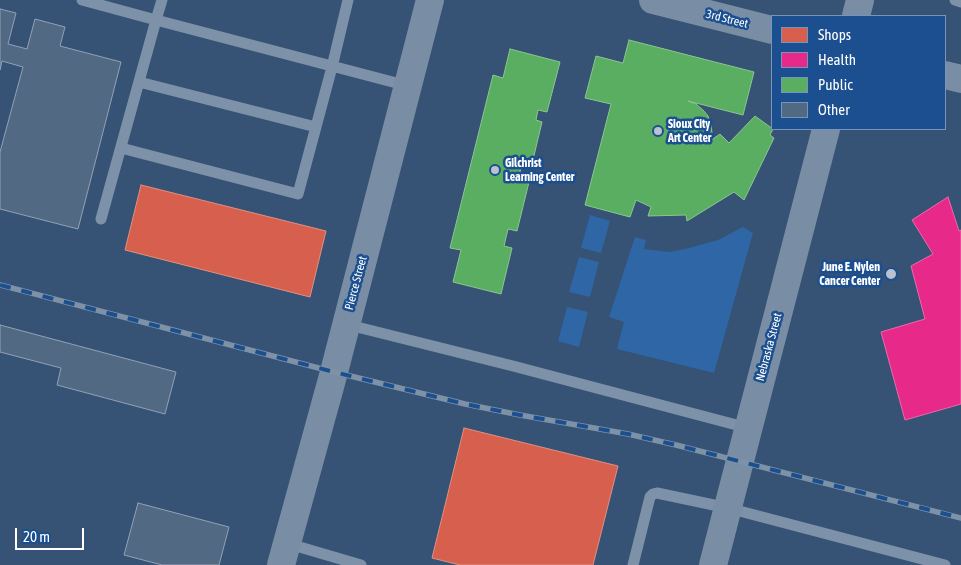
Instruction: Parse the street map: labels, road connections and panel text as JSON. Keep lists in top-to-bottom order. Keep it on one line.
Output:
{"streets":{"main road":["3rd Street","Pierce Street","Nebraska Street"]},"places":["Sioux City Art Center","Gilchrist Learning Center","June E. Nylen Cancer Center"],"legend":["Shops","Health","Public","Other"],"scale_bar":"20 m"}
